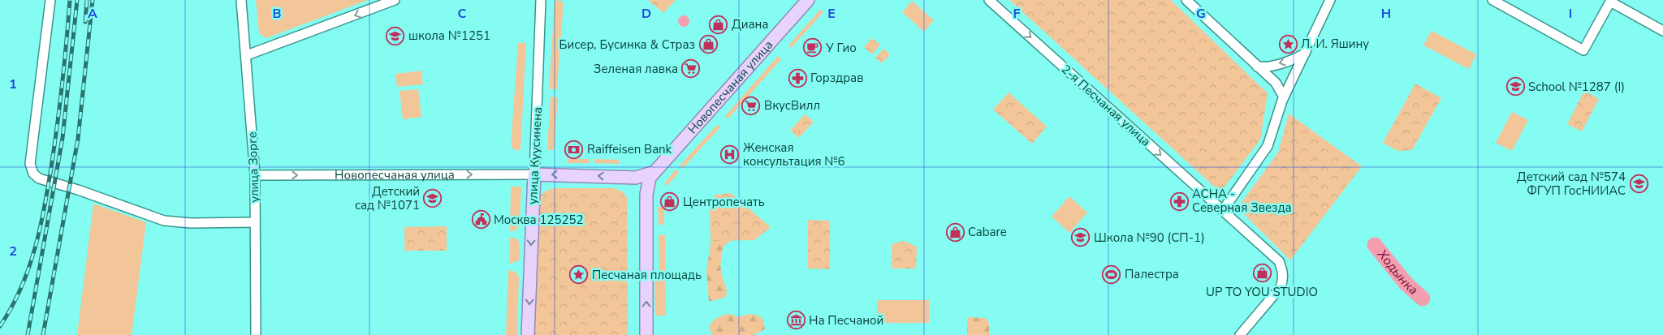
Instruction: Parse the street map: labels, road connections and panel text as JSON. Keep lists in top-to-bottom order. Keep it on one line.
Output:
{"streets":{"main road":["Новопесчаная улица","улица Куусинена"],"street":["2-я Песчаная улица","улица Зорге"]},"crossings":[["Новопесчаная улица","улица Куусинена"],["Новопесчаная улица","улица Зорге"]],"one_way":["Новопесчаная улица","2-я Песчаная улица","улица Куусинена"],"water":["Ходынка"],"places":{"shop":["Диана","Бисер, Бусинка & Страз","Центропечать","Cabare","UP TO YOU STUDIO"],"school or university":["школа №1251","School №1287 (I)","Детский сад №574 ФГУП ГосНИИАС","Детский сад №1071","Школа №90 (СП-1)"],"place":["Л. И. Яшину","Песчаная площадь"],"cafe":["У Гио"],"supermarket":["Зеленая лавка","ВкусВилл"],"pharmacy":["Горздрав","АСНА - Северная Звезда"],"bank":["Raiffeisen Bank"],"hospital":["Женская консультация №6"],"public building":["Москва 125252"],"sports":["Палестра"],"museum":["На Песчаной"]},"grid":{"columns":["A","B","C","D","E","F","G","H","I"],"rows":["1","2"]}}
